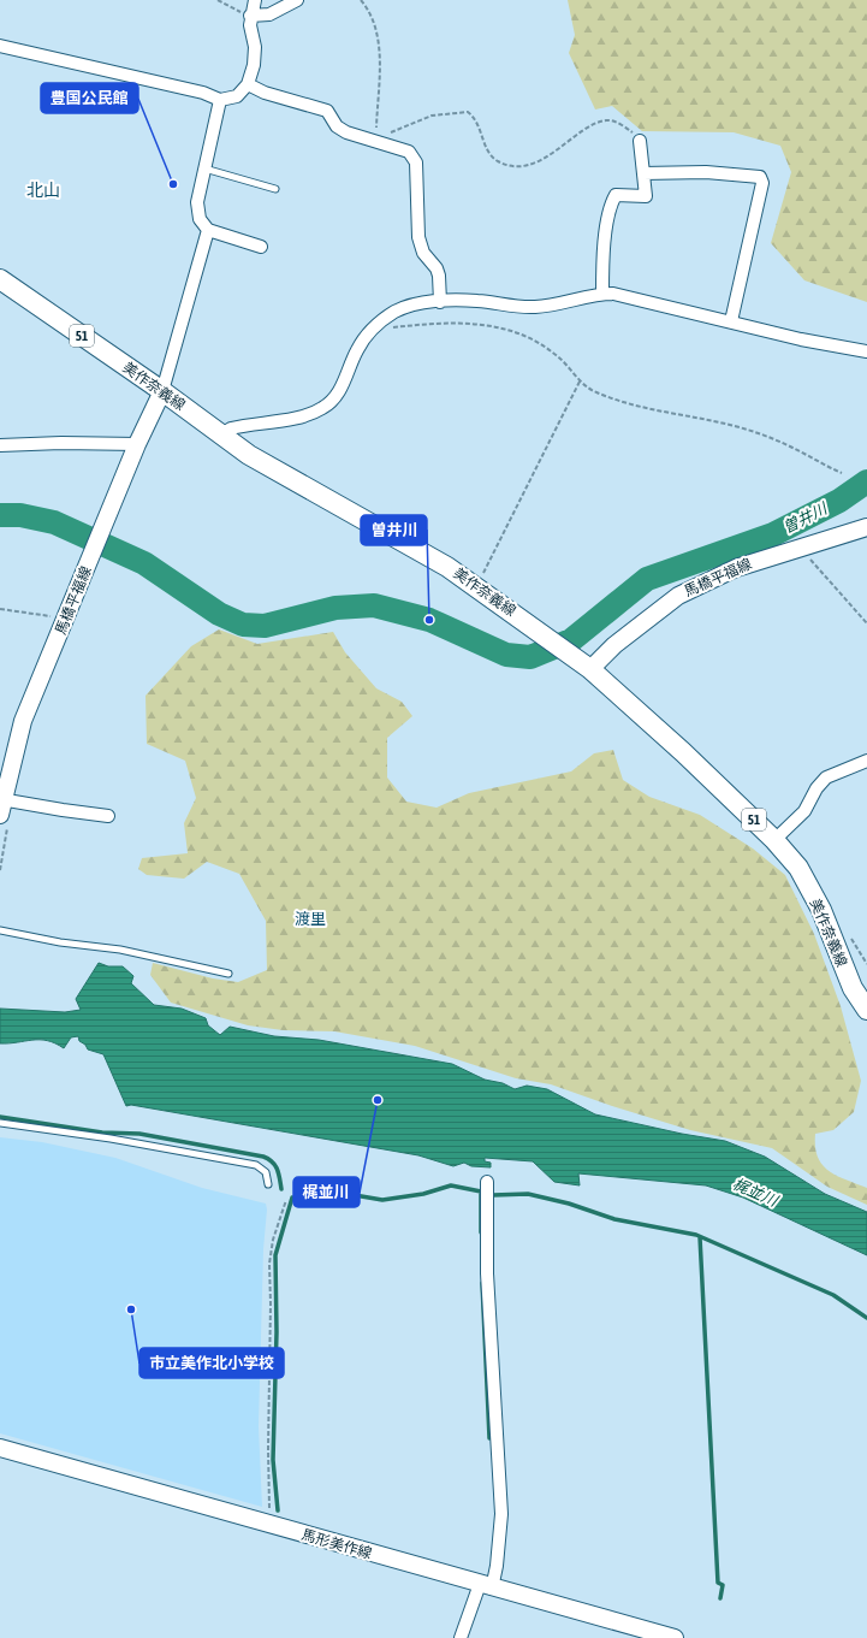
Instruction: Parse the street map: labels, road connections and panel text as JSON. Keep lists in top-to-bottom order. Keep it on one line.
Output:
{"streets":{"main road":["51","美作奈義線","馬橋平福線","馬形美作線"]},"crossings":[["美作奈義線","馬橋平福線"]],"districts":["北山","渡里"],"water":["曽井川","梶並川"],"places":["豊国公民館","曽井川","梶並川","市立美作北小学校"]}
